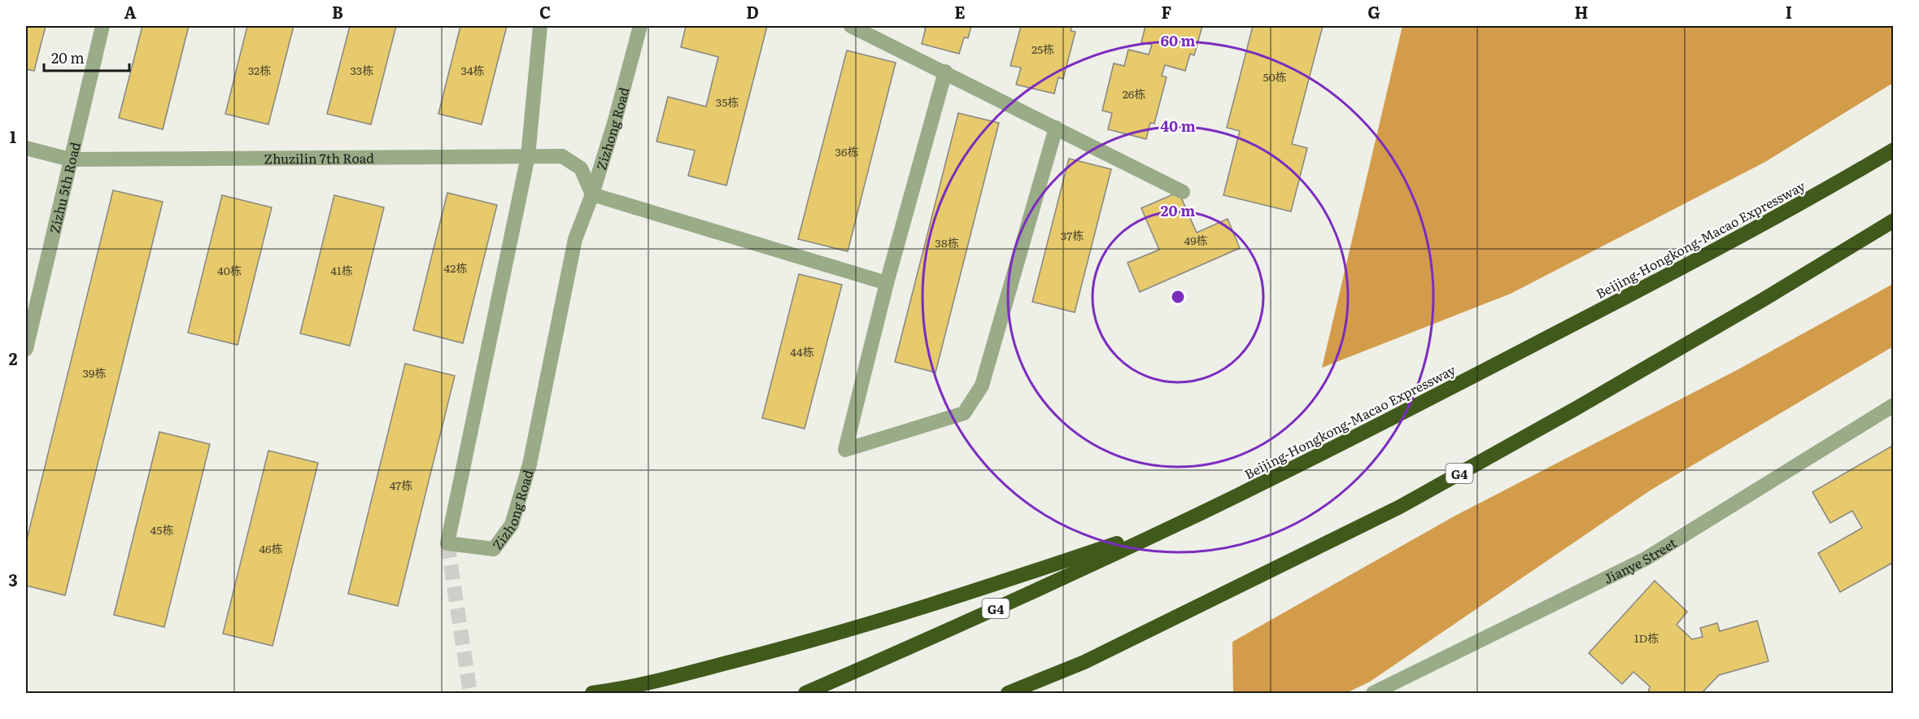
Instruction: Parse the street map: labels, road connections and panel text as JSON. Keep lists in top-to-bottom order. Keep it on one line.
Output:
{"streets":{"highway":["Beijing-Hongkong-Macao Expressway","G4"],"street":["Zizhong Road","Zhuzilin 7th Road","Zizhu 5th Road","Jianye Street"]},"crossings":[["Zizhong Road","Zhuzilin 7th Road"],["Zhuzilin 7th Road","Zizhu 5th Road"]],"house_numbers":["25栋","32栋","33栋","34栋","50栋","26栋","35栋","36栋","37栋","49栋","38栋","42栋","40栋","41栋","44栋","39栋","47栋","45栋","46栋","1D栋"],"scale_bar":"20 m","grid":{"columns":["A","B","C","D","E","F","G","H","I"],"rows":["1","2","3"]},"rings":["60 m","40 m","20 m"]}
